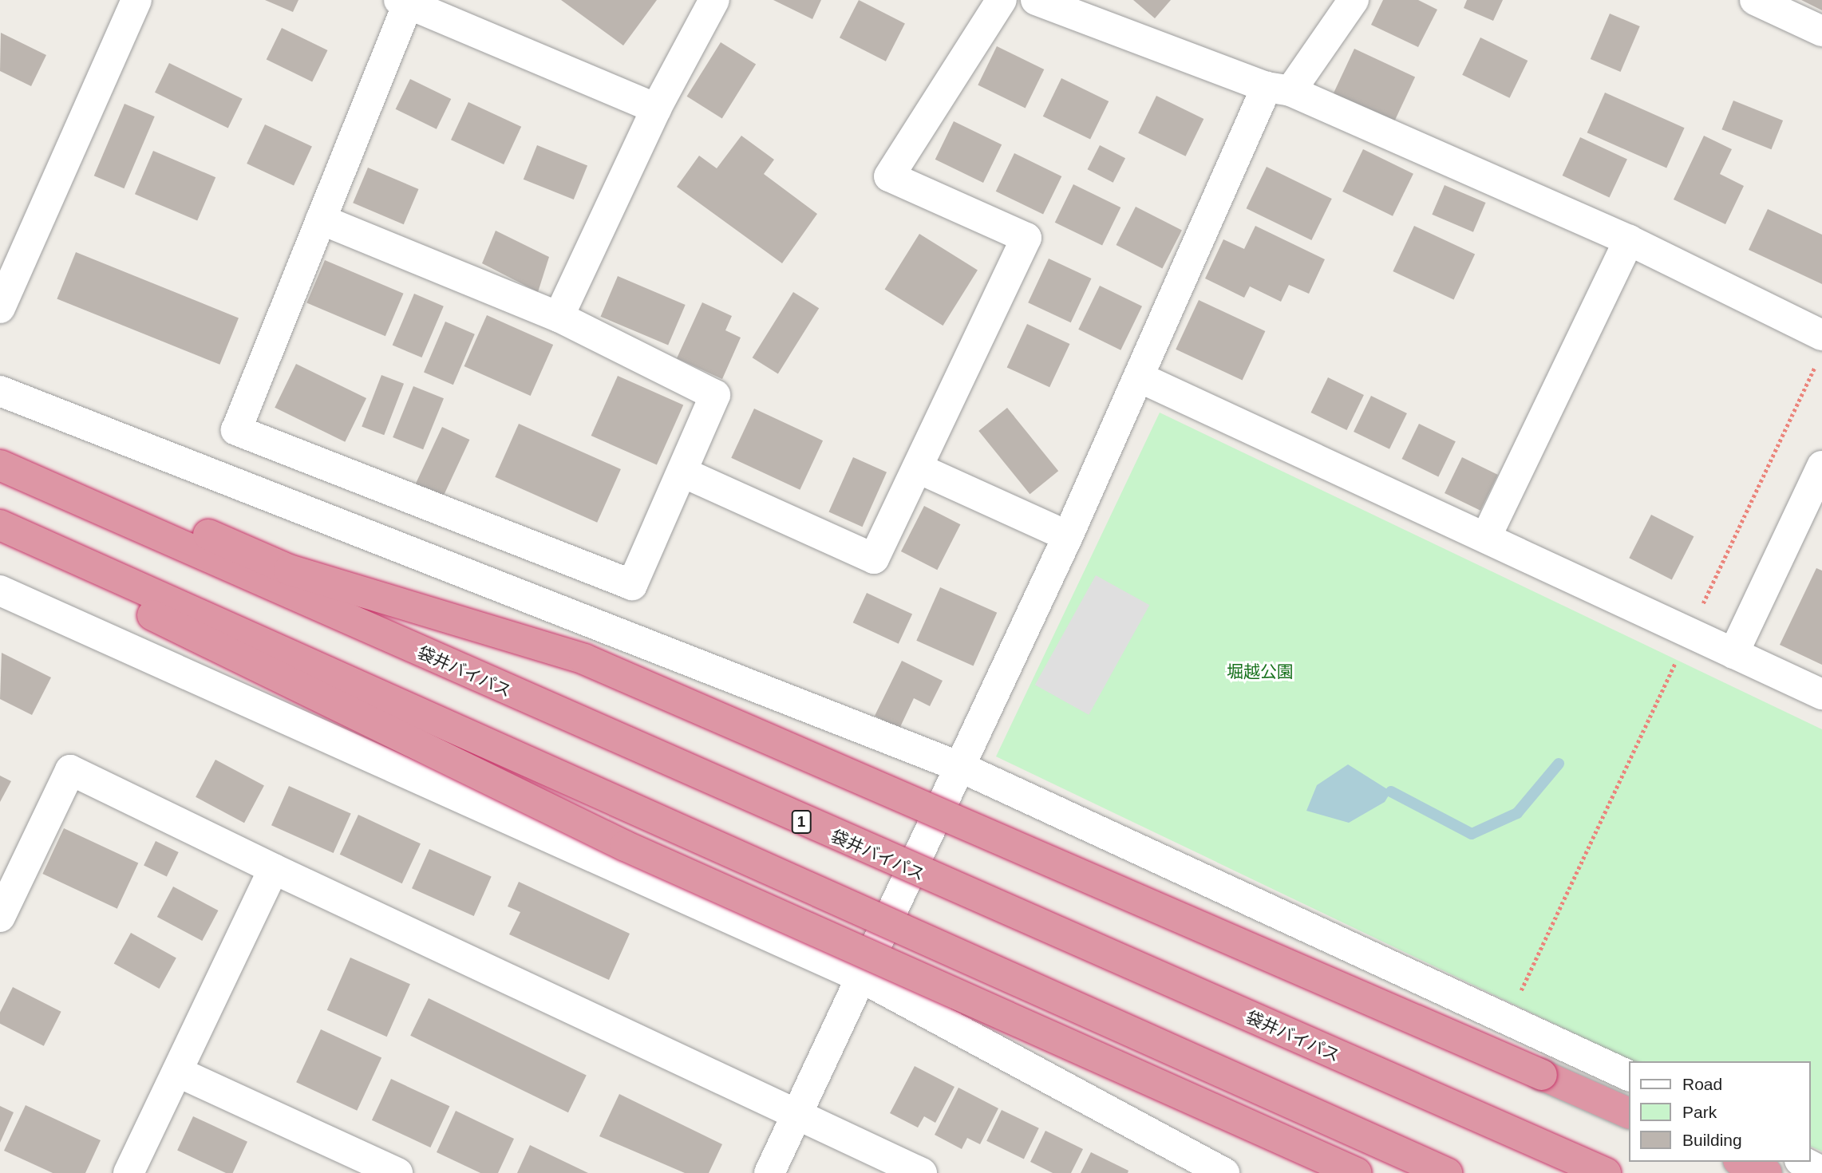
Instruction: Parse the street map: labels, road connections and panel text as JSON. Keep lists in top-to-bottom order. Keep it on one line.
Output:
{"streets":{"highway":["袋井バイパス","1"]},"parks":["堀越公園"],"legend":["Road","Park","Building"]}
